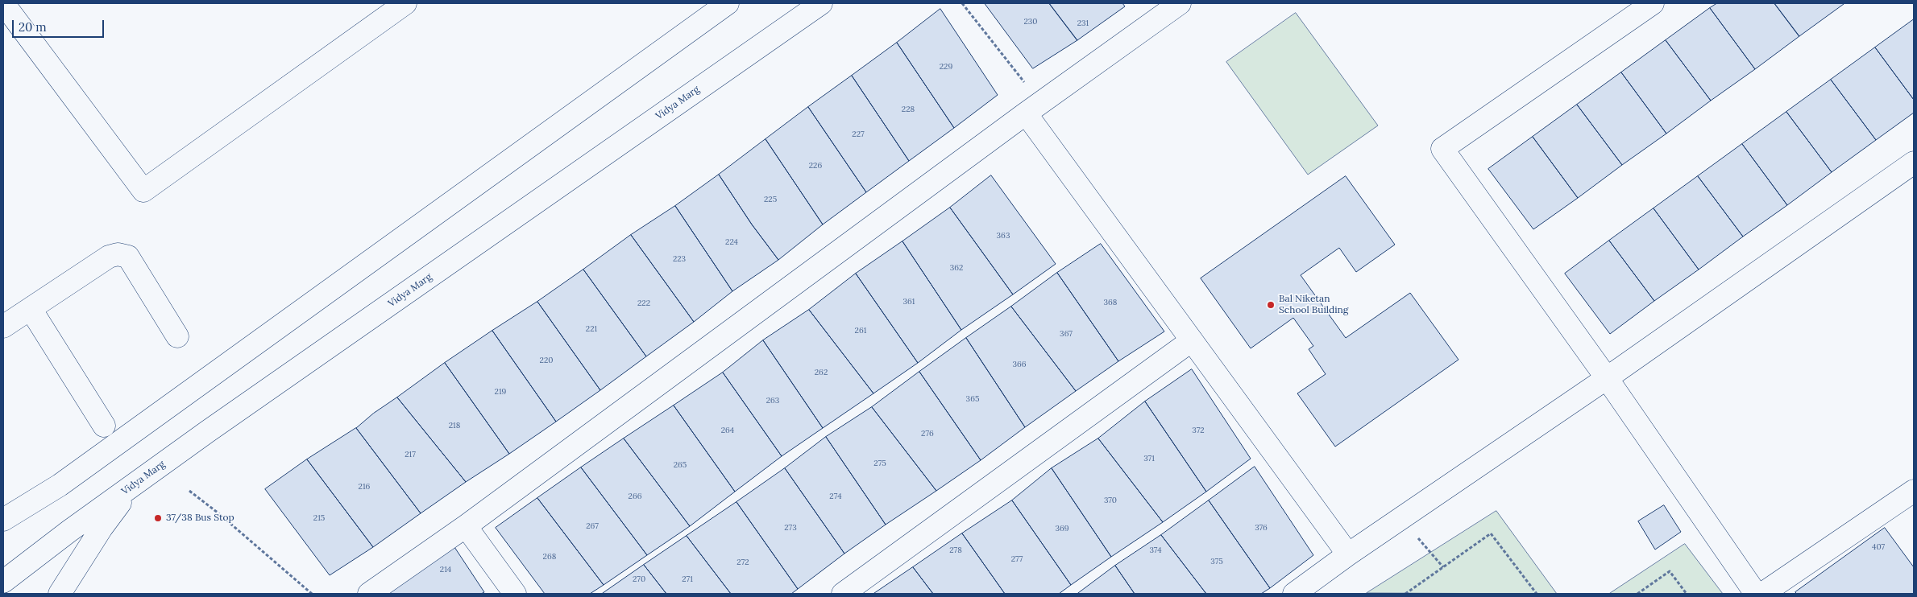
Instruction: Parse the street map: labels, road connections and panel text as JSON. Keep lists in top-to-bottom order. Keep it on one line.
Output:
{"streets":{"street":["Vidya Marg"]},"places":["Bal Niketan School Building","37/38 Bus Stop"],"house_numbers":["230","231","229","228","227","226","225","363","224","223","362","361","368","222","221","261","367","220","366","262","219","365","263","218","264","372","276","217","371","275","265","216","266","274","370","215","267","273","376","369","407","278","374","268","277","375","272","214","270","271"],"scale_bar":"20 m"}
